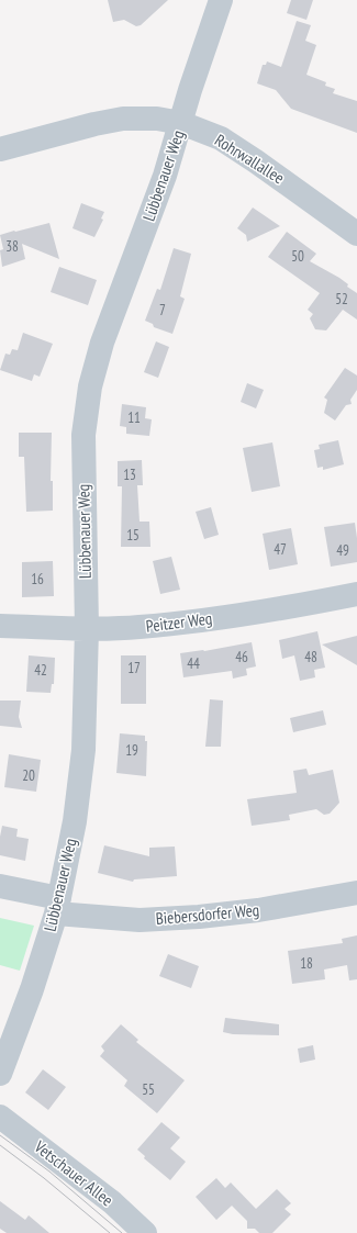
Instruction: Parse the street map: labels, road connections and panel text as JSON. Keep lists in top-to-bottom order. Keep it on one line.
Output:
{"streets":{"street":["Rohrwallallee","Lübbenauer Weg","Peitzer Weg","Biebersdorfer Weg","Vetschauer Allee"]},"crossings":[["Rohrwallallee","Lübbenauer Weg"],["Lübbenauer Weg","Peitzer Weg"],["Lübbenauer Weg","Biebersdorfer Weg"]],"house_numbers":["38","50","52","7","11","13","15","47","49","16","46","48","44","17","42","19","20","18","55"]}
